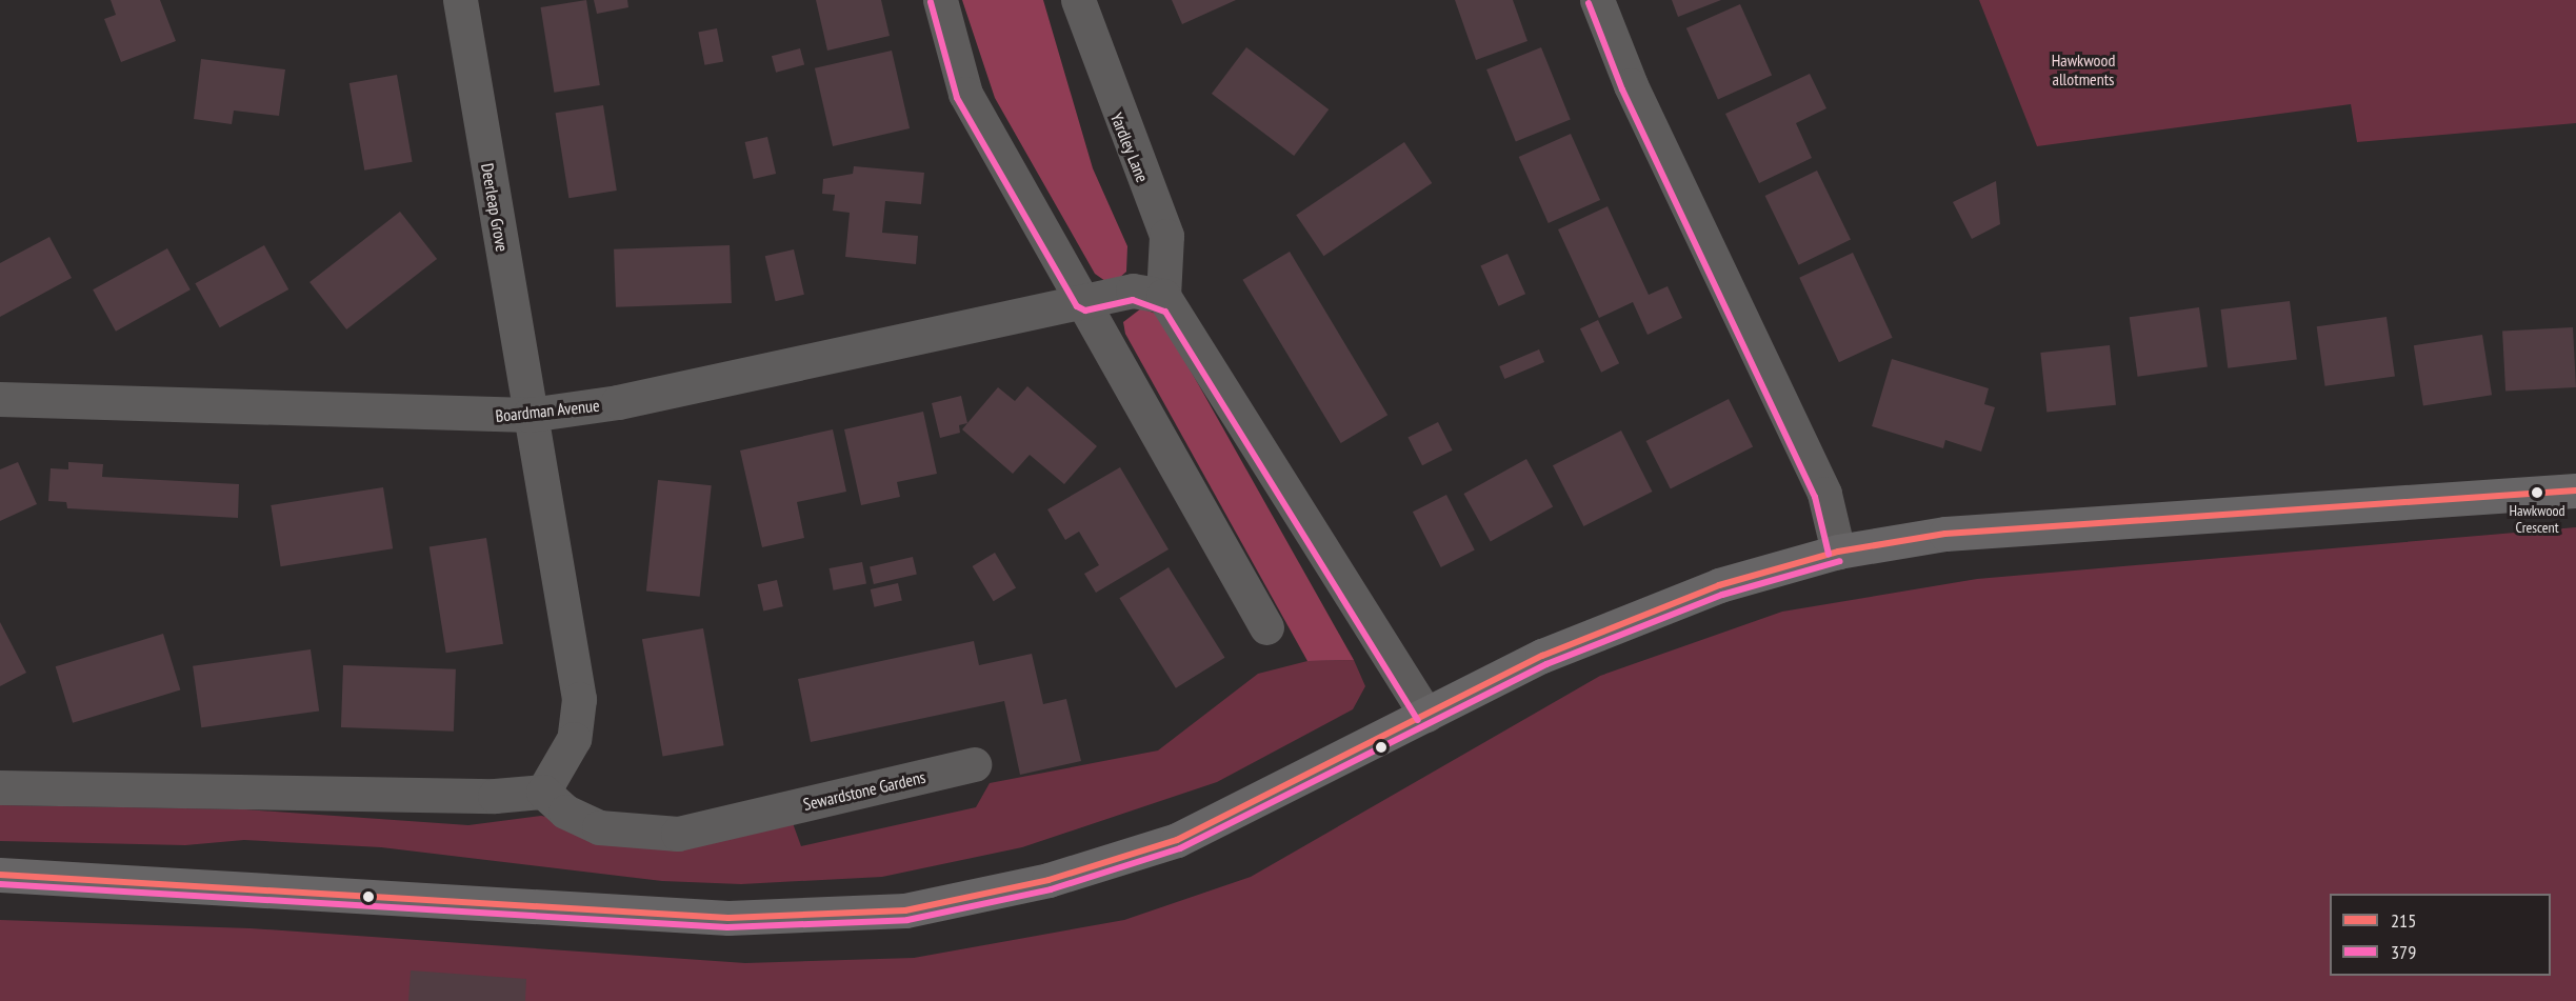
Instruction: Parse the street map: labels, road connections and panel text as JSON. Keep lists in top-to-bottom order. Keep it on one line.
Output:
{"streets":{"street":["Yardley Lane","Deerleap Grove","Boardman Avenue","Sewardstone Gardens"]},"crossings":[["Deerleap Grove","Boardman Avenue"]],"parks":["Hawkwood allotments"],"places":["Hawkwood Crescent"],"lines":["transit line 379","transit line 215"],"legend":["215","379"]}
